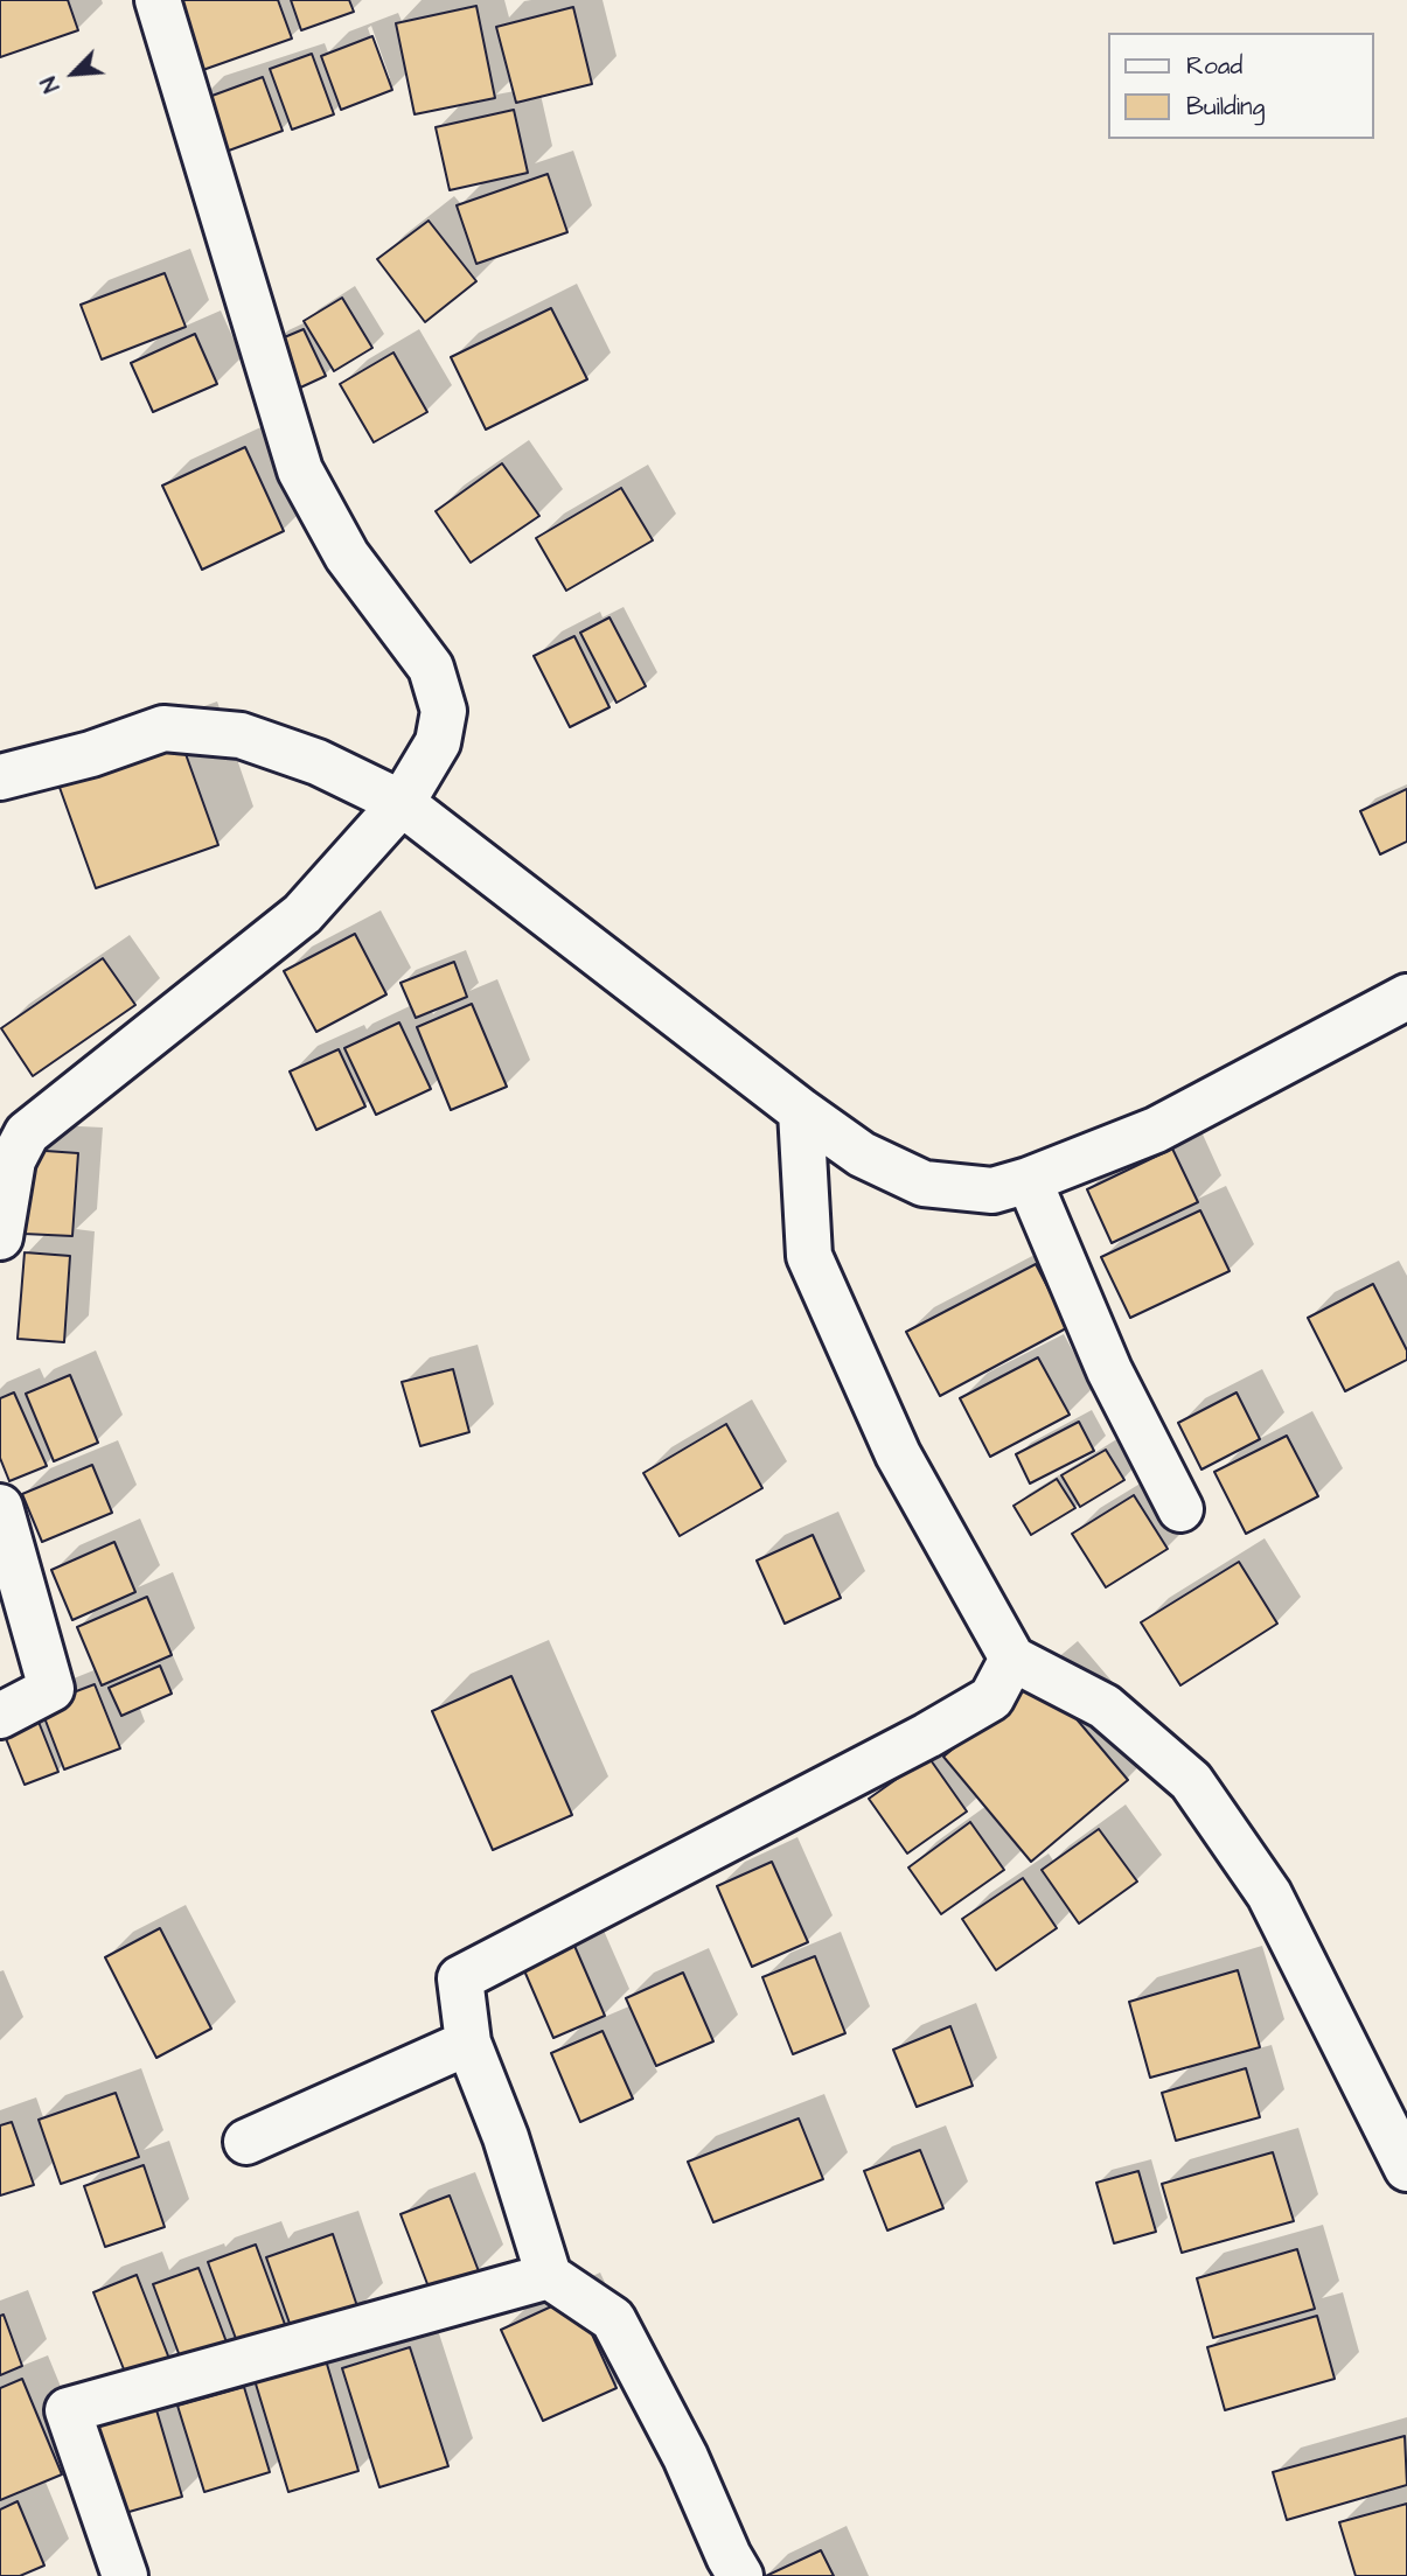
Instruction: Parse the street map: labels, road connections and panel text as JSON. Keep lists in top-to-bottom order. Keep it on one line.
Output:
{"legend":["Road","Building"],"north":"bottom left"}
